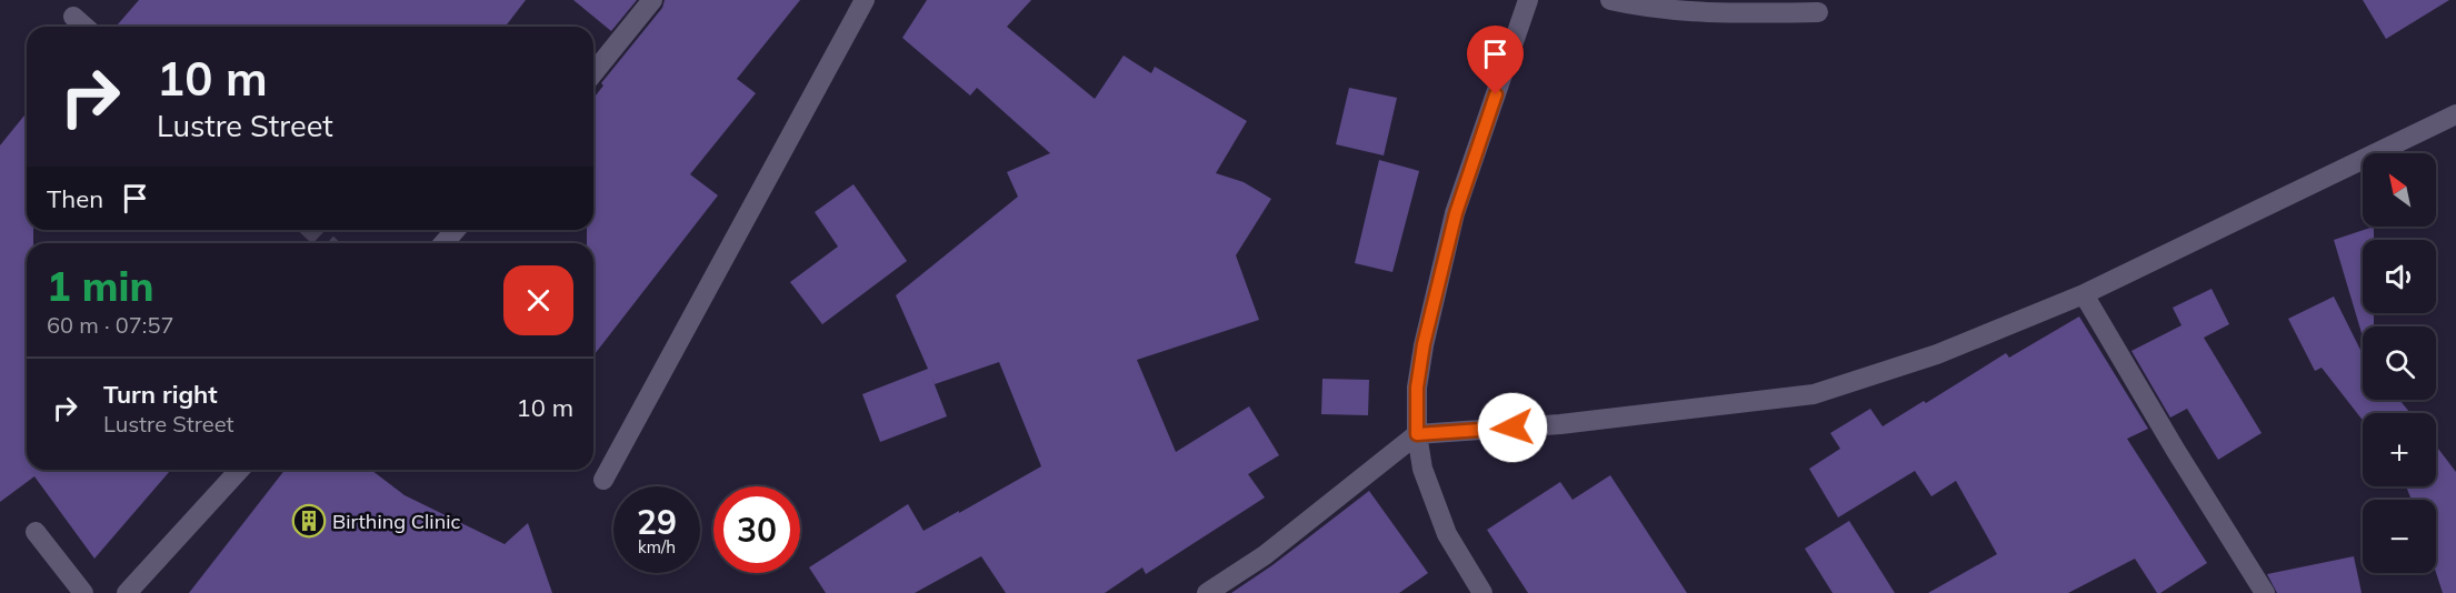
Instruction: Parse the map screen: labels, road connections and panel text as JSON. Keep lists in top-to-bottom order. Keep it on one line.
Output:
{"places":{"building":["Birthing Clinic"]},"north":"top left","page":{"turn":["10 m","Lustre Street"],"map_buttons":["+","−"],"then":"Then","heading":["1 min","60 m · 07:57"],"list":[{"name":"Turn right","note":"Lustre Street","value":"10 m"}],"speed":"29 km/h","limit":"30"}}
